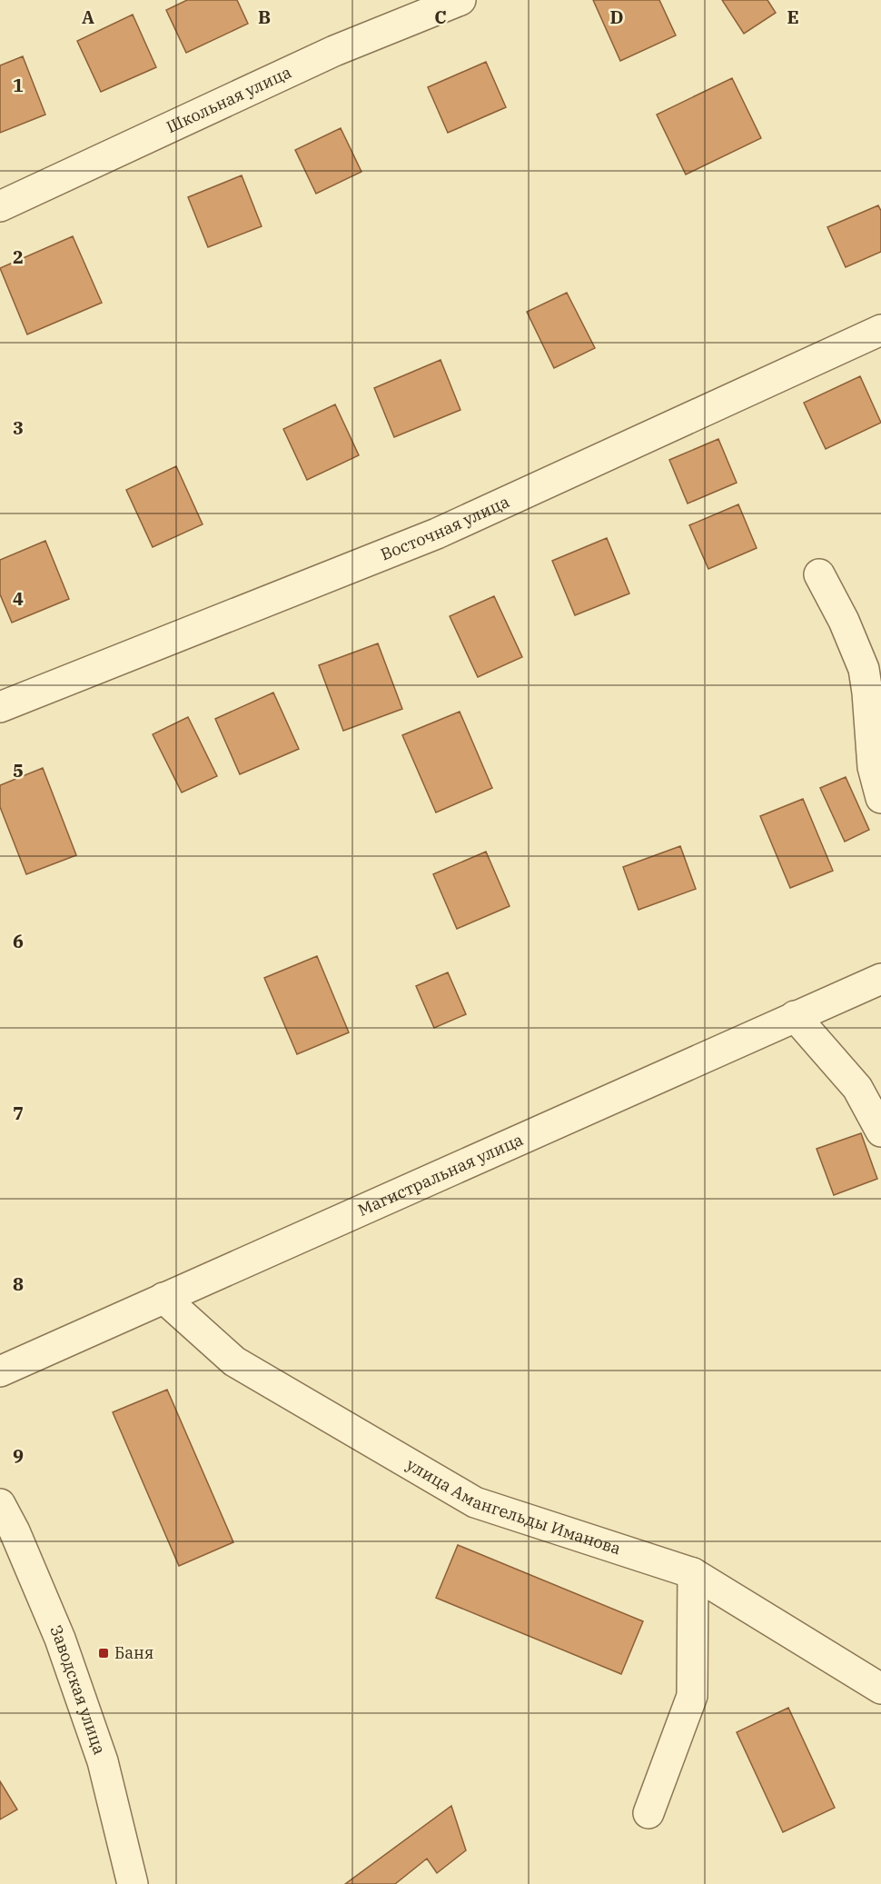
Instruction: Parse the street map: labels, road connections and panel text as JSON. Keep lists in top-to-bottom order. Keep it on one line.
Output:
{"streets":{"street":["Школьная улица","Восточная улица","Магистральная улица","улица Амангельды Иманова","Заводская улица"]},"crossings":[["Магистральная улица","улица Амангельды Иманова"]],"places":{"transit":["Баня"]},"grid":{"columns":["A","B","C","D","E"],"rows":["1","2","3","4","5","6","7","8","9"]}}
